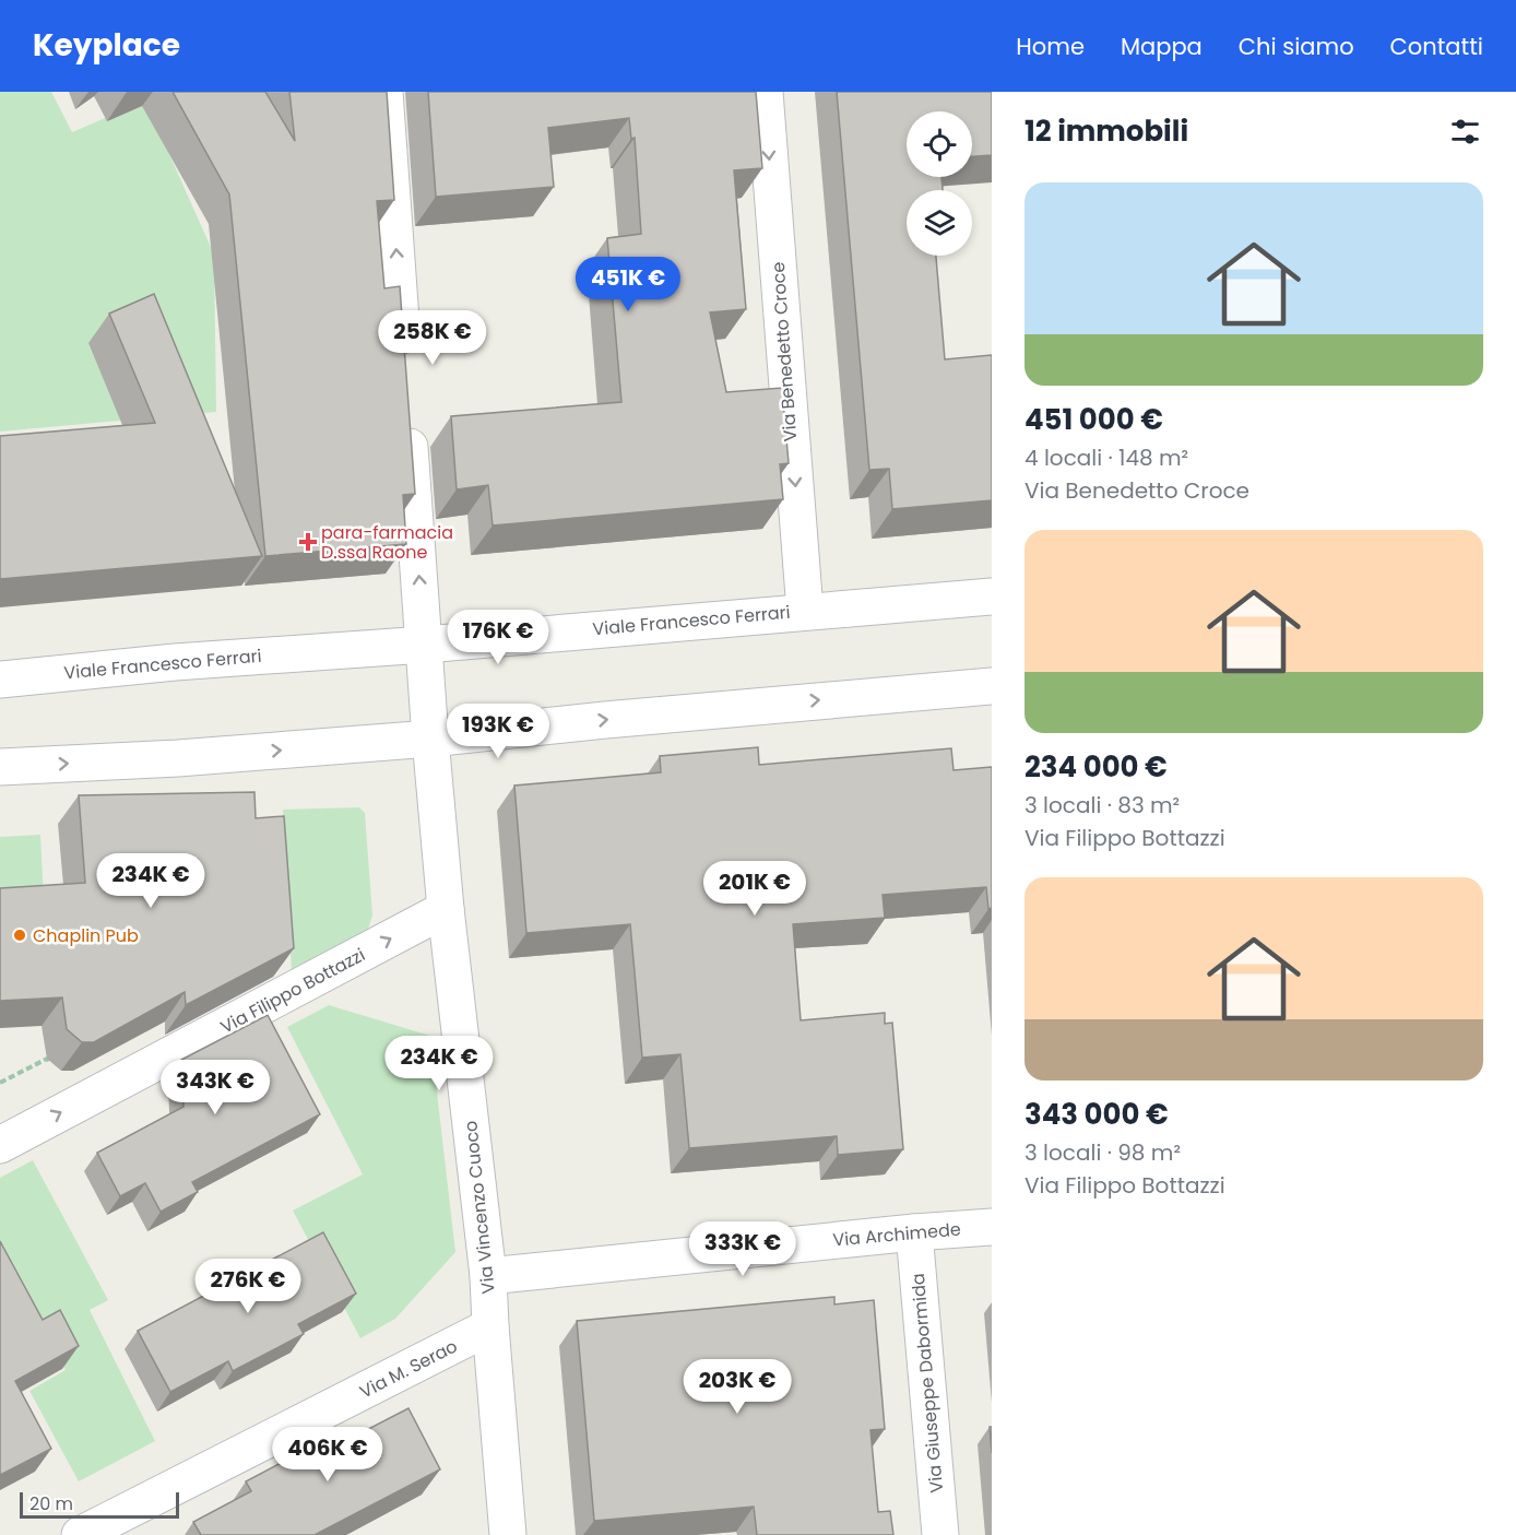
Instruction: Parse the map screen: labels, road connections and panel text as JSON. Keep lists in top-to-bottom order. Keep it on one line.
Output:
{"streets":{"street":["Via Benedetto Croce","Viale Francesco Ferrari","Via Filippo Bottazzi","Via Vincenzo Cuoco","Via Archimede","Via M. Serao","Via Giuseppe Dabormida"]},"crossings":[["Via Benedetto Croce","Viale Francesco Ferrari"],["Viale Francesco Ferrari","Via Vincenzo Cuoco"],["Via Filippo Bottazzi","Via Vincenzo Cuoco"],["Via Vincenzo Cuoco","Via Archimede"],["Via Vincenzo Cuoco","Via M. Serao"],["Via Archimede","Via Giuseppe Dabormida"]],"one_way":["Via Benedetto Croce"],"places":{"health":["para-farmacia D.ssa Raone"],"other":["Chaplin Pub"]},"scale_bar":"20 m","page":{"header":"Keyplace","nav":["Home","Mappa","Chi siamo","Contatti"],"heading":"12 immobili","list":[{"name":"451 000 €","note":"4 locali · 148 m² · Via Benedetto Croce"},{"name":"234 000 €","note":"3 locali · 83 m² · Via Filippo Bottazzi"},{"name":"343 000 €","note":"3 locali · 98 m² · Via Filippo Bottazzi"}],"price":["451K €","258K €","176K €","193K €","234K €","201K €","234K €","343K €","333K €","276K €","203K €","406K €"],"scale":"20 m"}}
